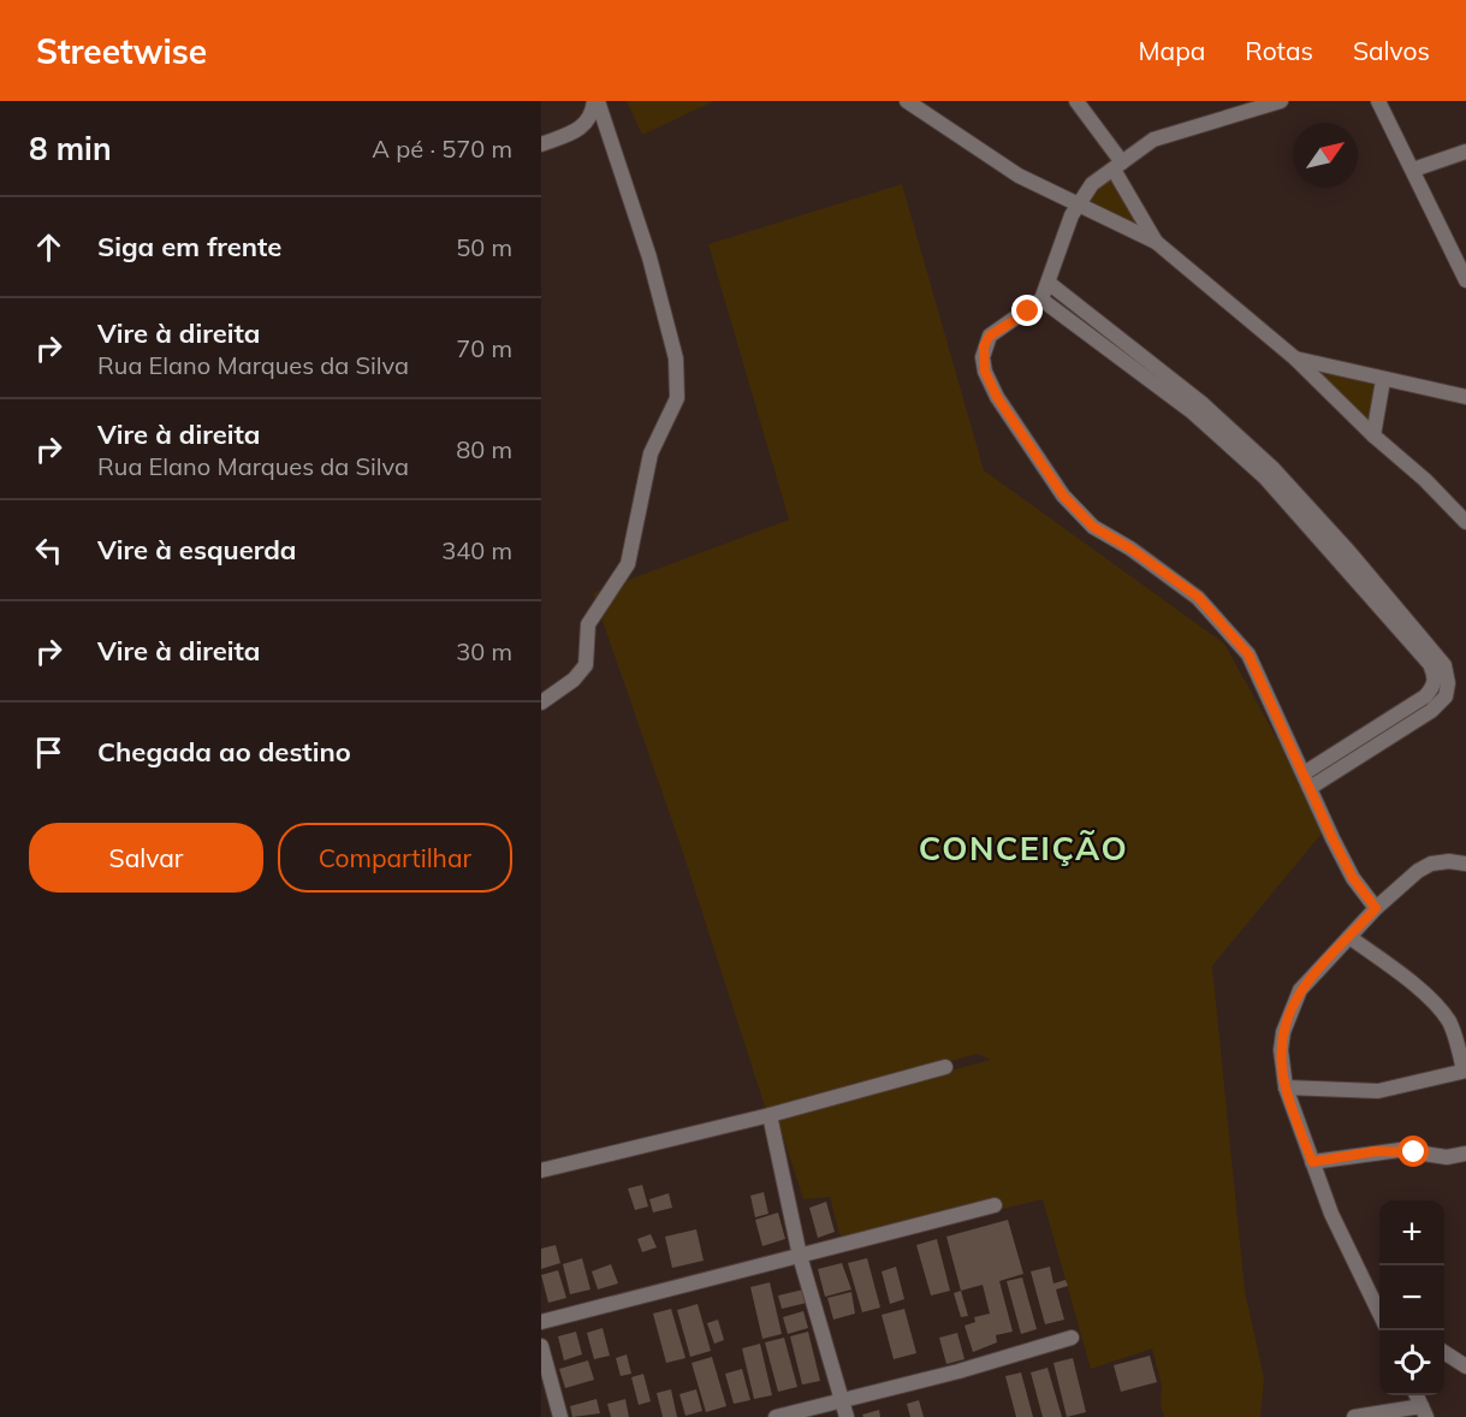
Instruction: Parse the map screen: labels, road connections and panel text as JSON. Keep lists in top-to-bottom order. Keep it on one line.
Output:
{"districts":["CONCEIÇÃO"],"north":"top right","page":{"header":"Streetwise","nav":["Mapa","Rotas","Salvos"],"heading":["8 min","A pé · 570 m"],"list":[["Siga em frente","50 m"],["Vire à direita","Rua Elano Marques da Silva","70 m"],["Vire à direita","Rua Elano Marques da Silva","80 m"],["Vire à esquerda","340 m"],["Vire à direita","30 m"],"Chegada ao destino"],"buttons":["Salvar","Compartilhar"],"map_buttons":["+","−"]}}
